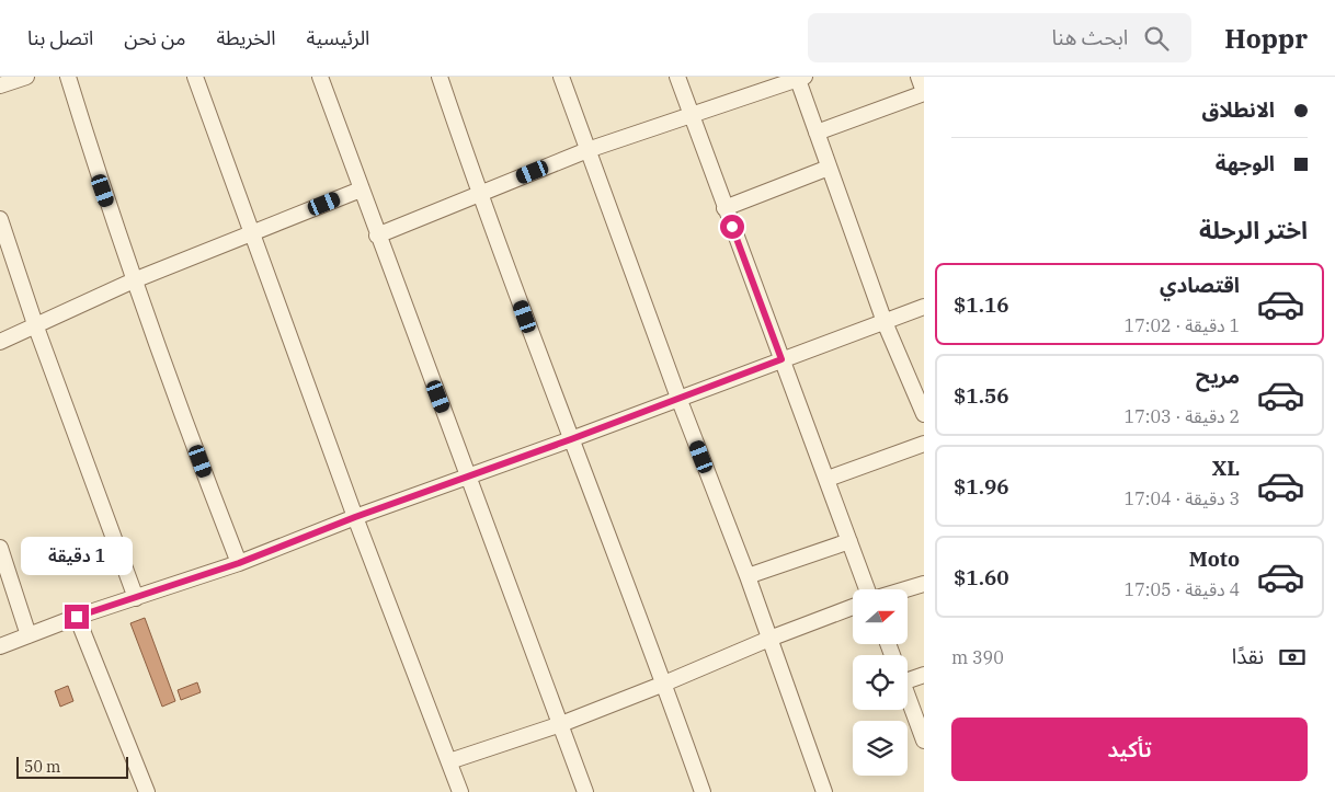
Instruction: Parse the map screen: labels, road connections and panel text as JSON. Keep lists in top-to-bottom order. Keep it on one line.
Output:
{"scale_bar":"50 m","north":"right","page":{"header":"Hoppr","search":"ابحث هنا","nav":["الرئيسية","الخريطة","من نحن","اتصل بنا"],"banner":["الانطلاق","الوجهة"],"heading":"اختر الرحلة","list":[{"name":"اقتصادي","note":"1 دقيقة · 17:02","value":"$1.16"},{"name":"مريح","note":"2 دقيقة · 17:03","value":"$1.56"},{"name":"XL","note":"3 دقيقة · 17:04","value":"$1.96"},{"name":"Moto","note":"4 دقيقة · 17:05","value":"$1.60"}],"bubble":"1 دقيقة","pay":["نقدًا","390 m"],"buttons":"تأكيد","scale":"50 m"}}
